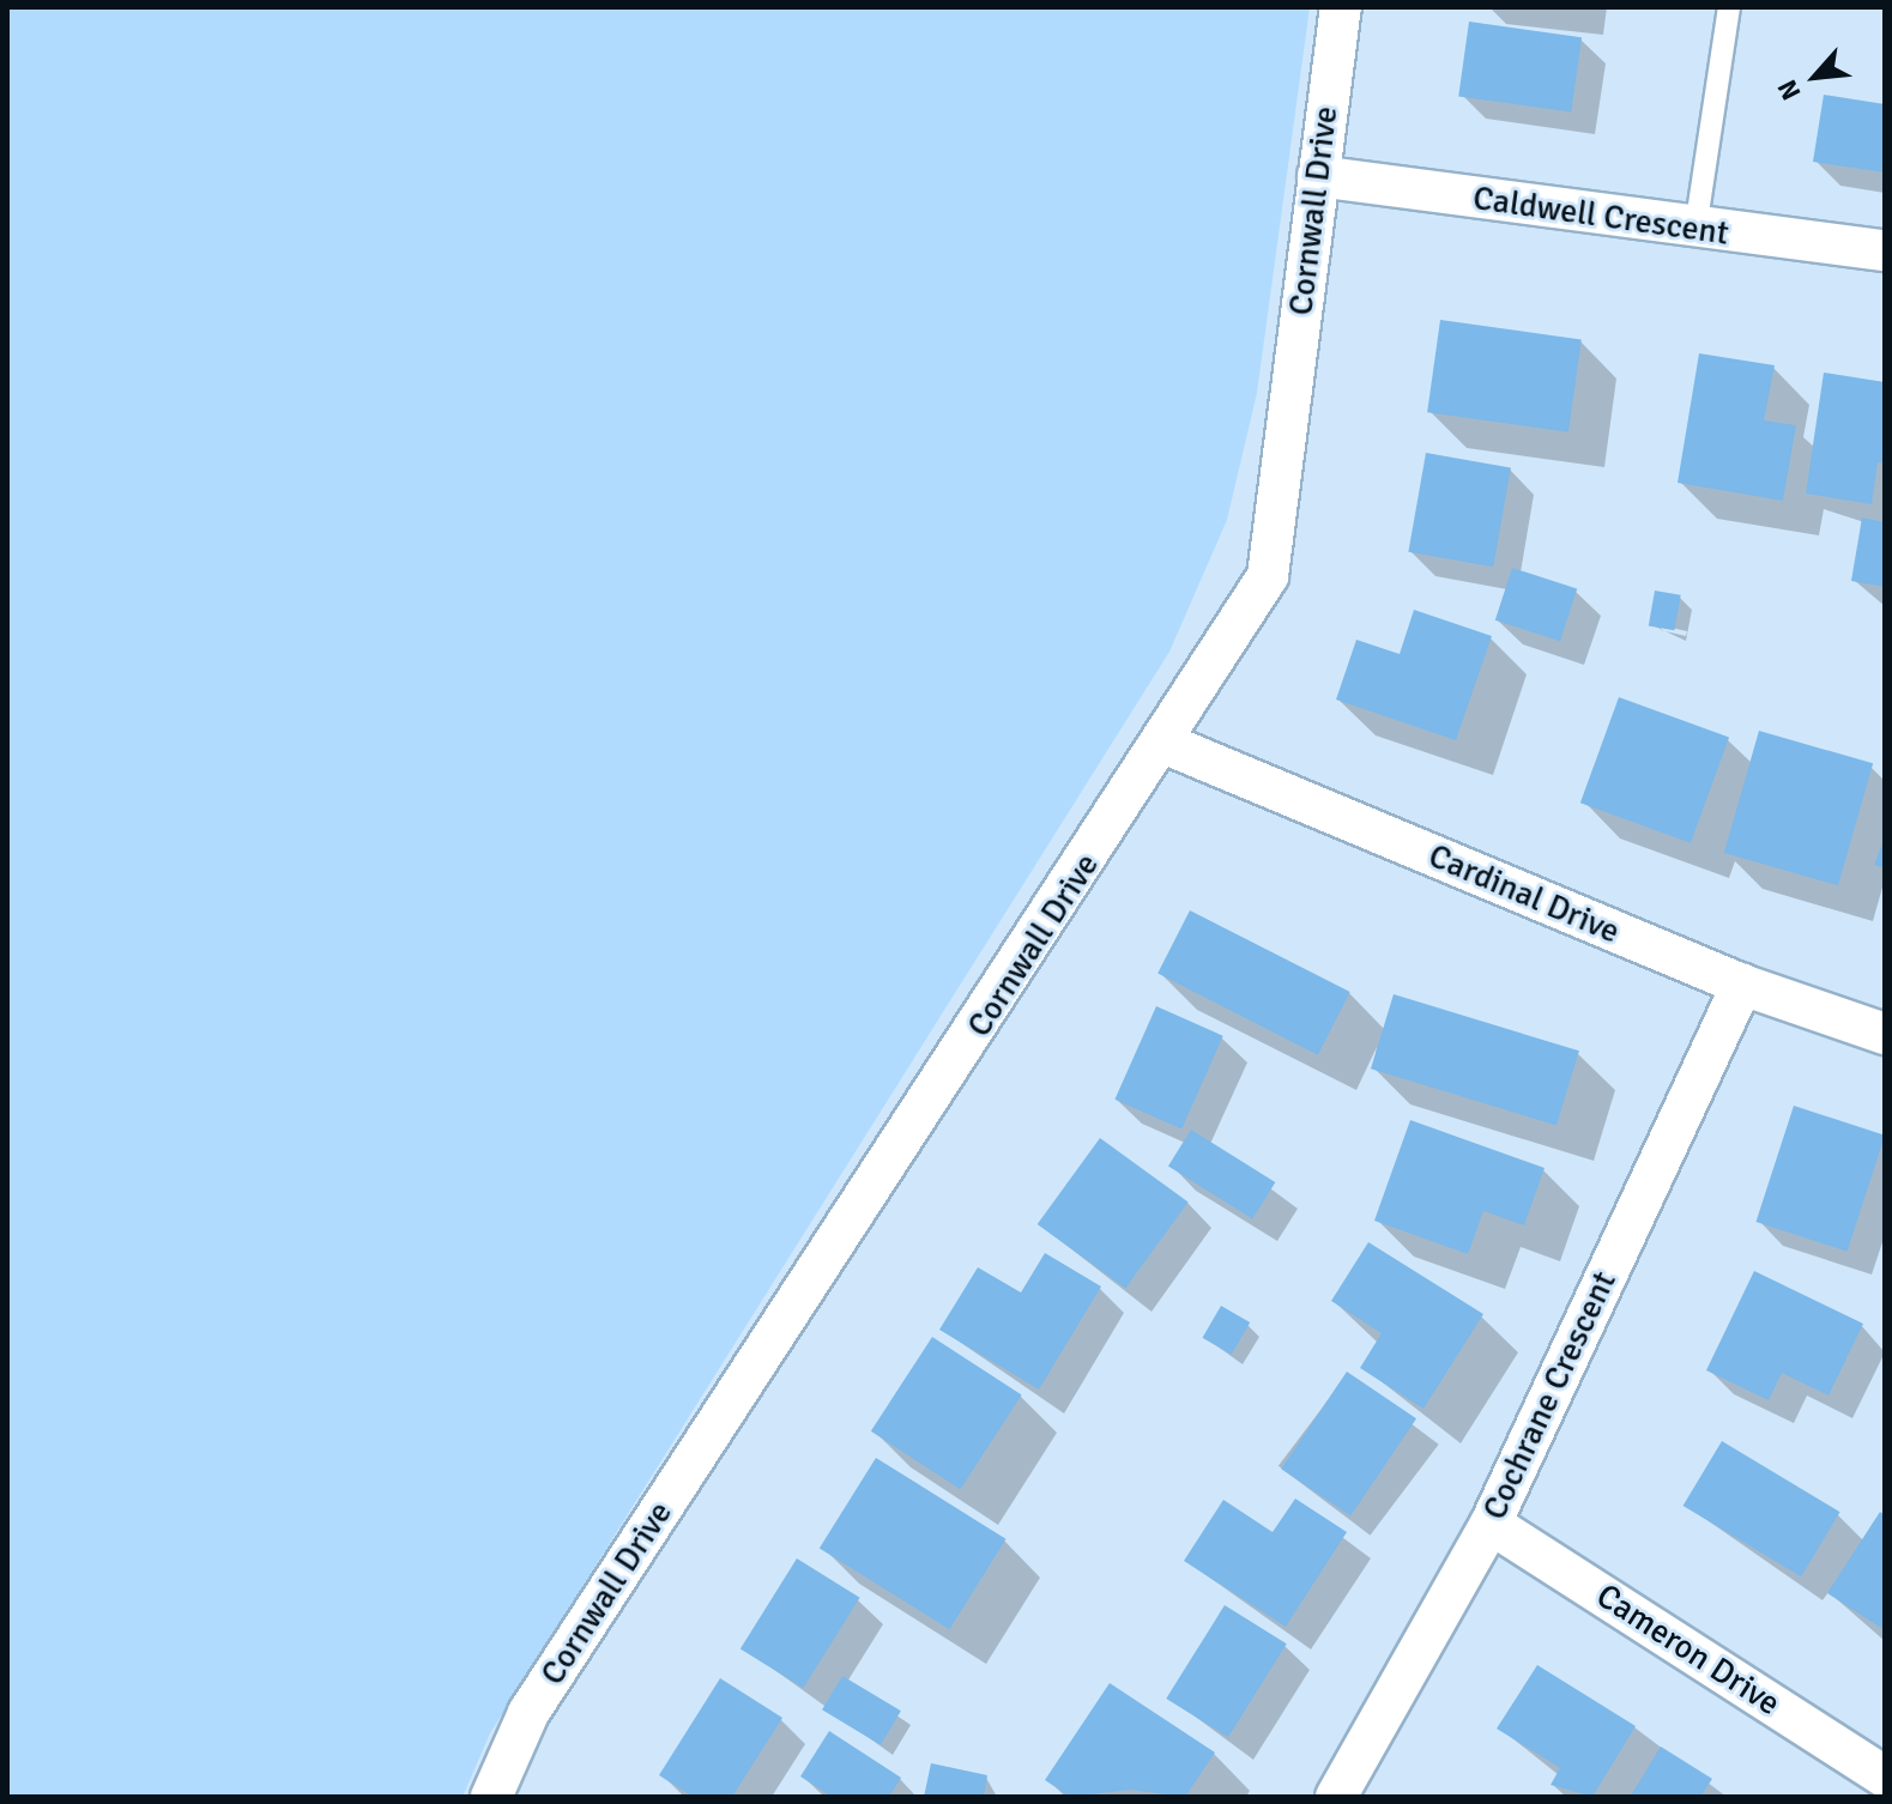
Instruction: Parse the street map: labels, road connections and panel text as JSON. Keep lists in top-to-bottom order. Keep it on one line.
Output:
{"streets":{"street":["Cornwall Drive","Caldwell Crescent","Cardinal Drive","Cochrane Crescent","Cameron Drive"]},"crossings":[["Cornwall Drive","Caldwell Crescent"],["Cornwall Drive","Cardinal Drive"],["Cardinal Drive","Cochrane Crescent"],["Cochrane Crescent","Cameron Drive"]],"north":"bottom left"}
